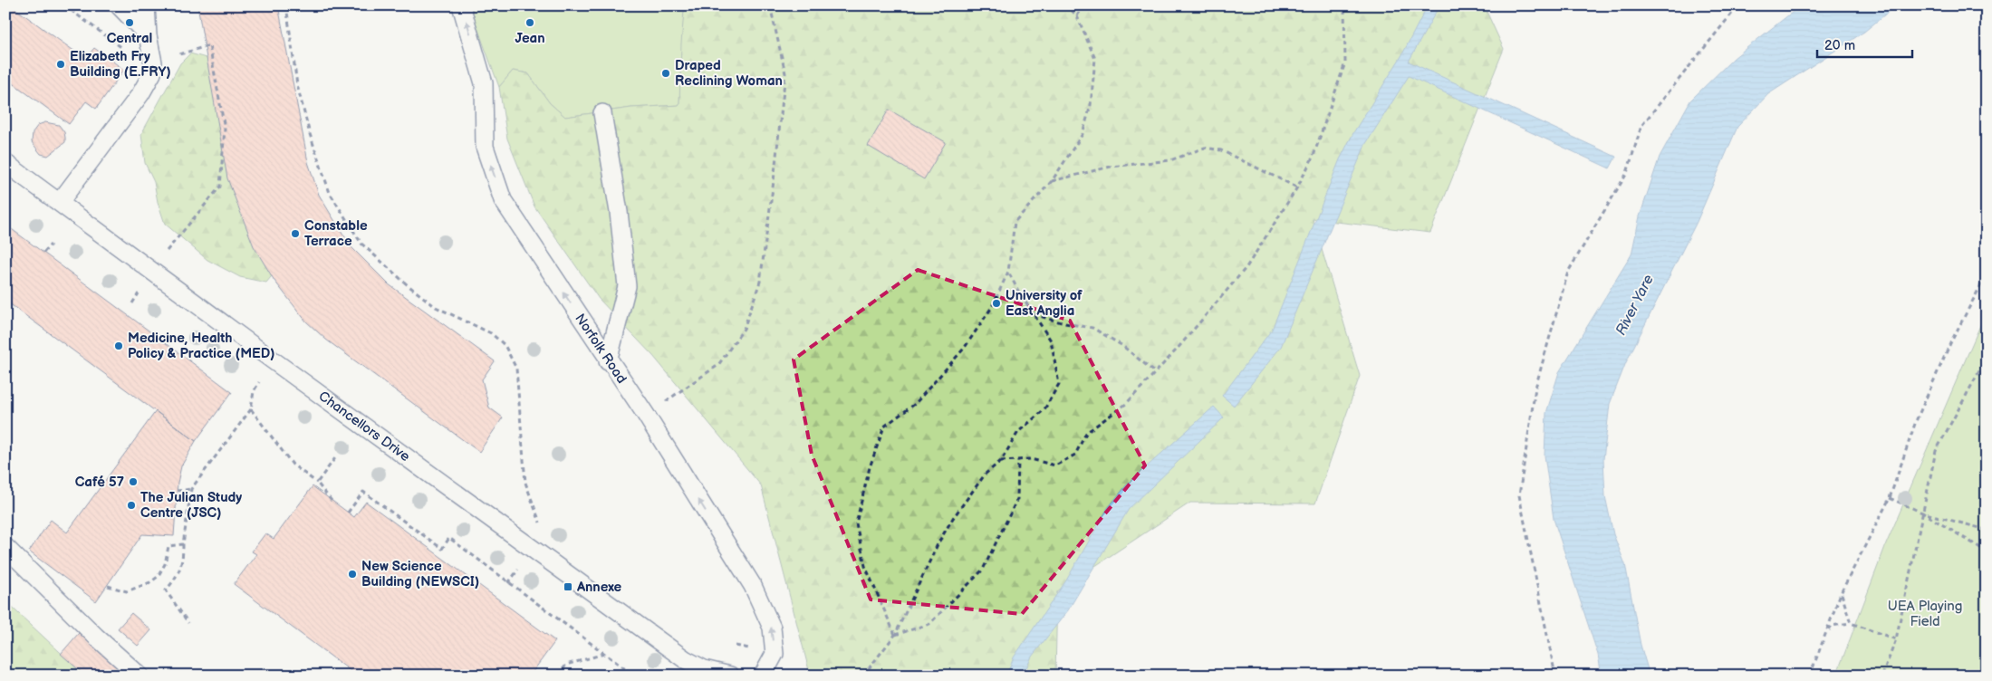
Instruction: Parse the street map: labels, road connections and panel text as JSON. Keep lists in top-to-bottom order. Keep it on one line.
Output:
{"streets":{"lane":["Norfolk Road","Chancellors Drive"]},"water":["River Yare"],"parks":["UEA Playing Field"],"places":{"other":["Central","Jean","Elizabeth Fry Building (E.FRY)","Draped Reclining Woman","Constable Terrace","University of East Anglia","Medicine, Health Policy & Practice (MED)","Café 57","The Julian Study Centre (JSC)","New Science Building (NEWSCI)"],"transit":["Annexe"]},"scale_bar":"20 m"}
